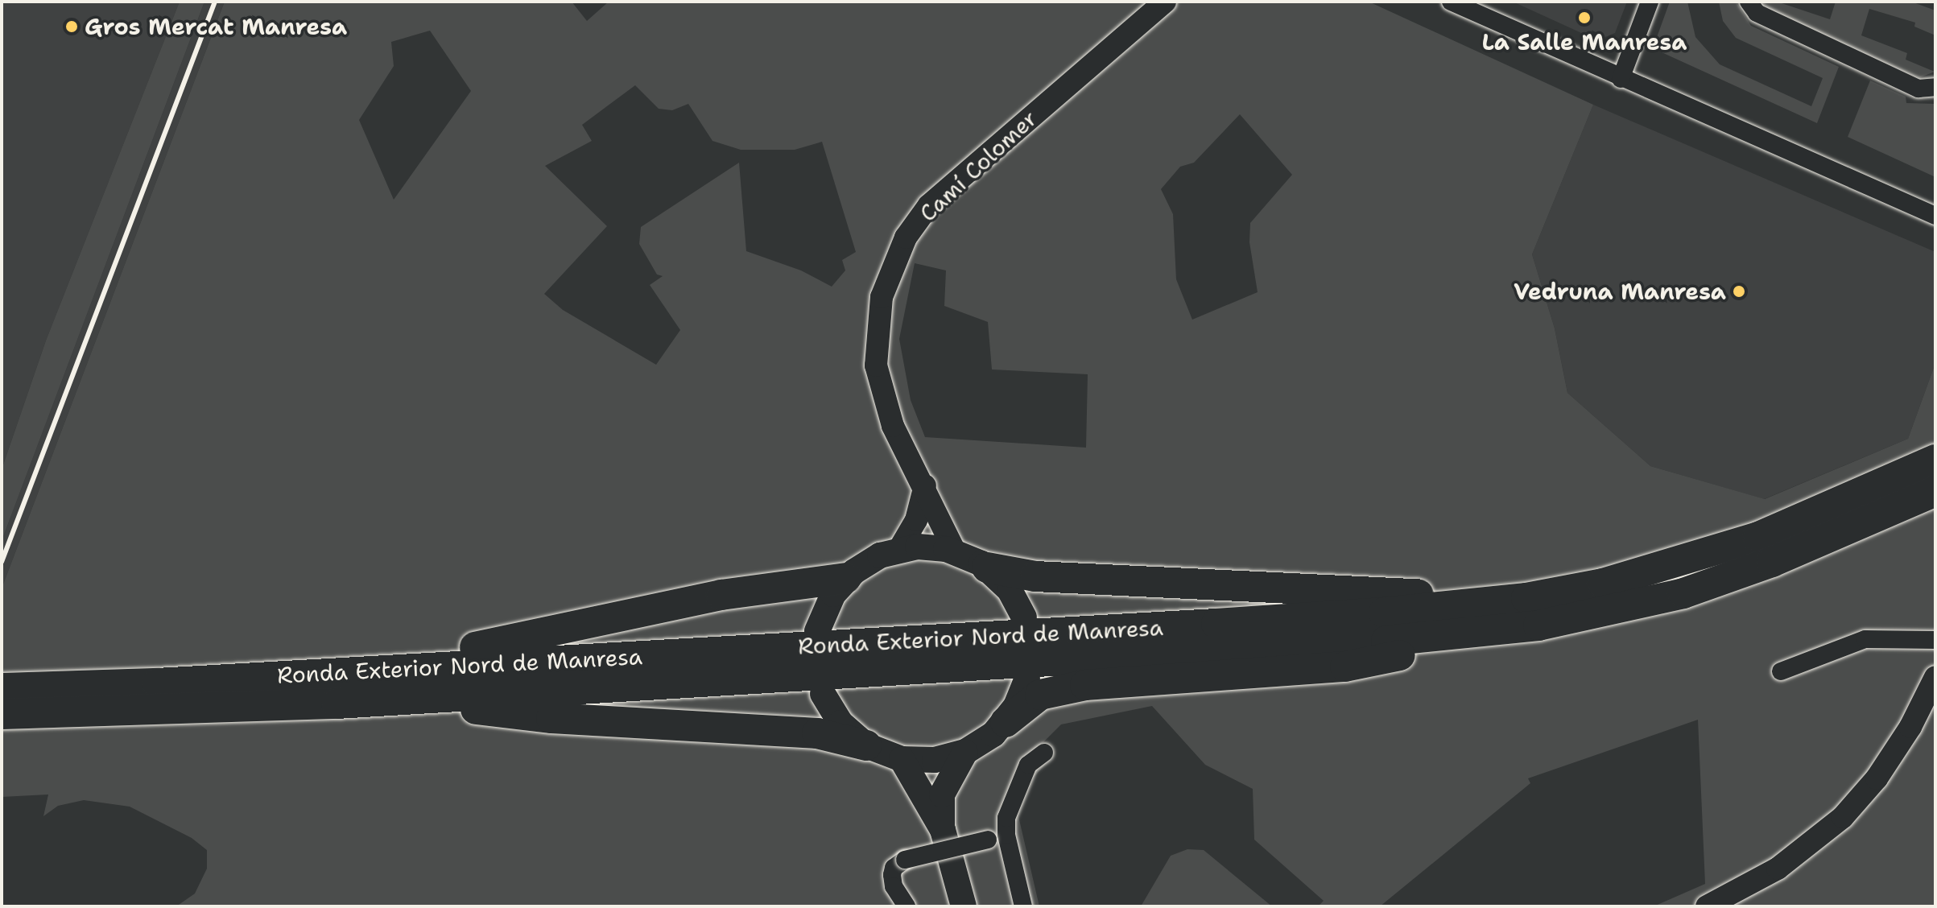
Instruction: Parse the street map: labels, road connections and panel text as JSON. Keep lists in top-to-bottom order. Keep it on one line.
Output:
{"streets":{"highway":["Ronda Exterior Nord de Manresa"],"street":["Camí Colomer"]},"places":["La Salle Manresa","Gros Mercat Manresa","Vedruna Manresa"]}
